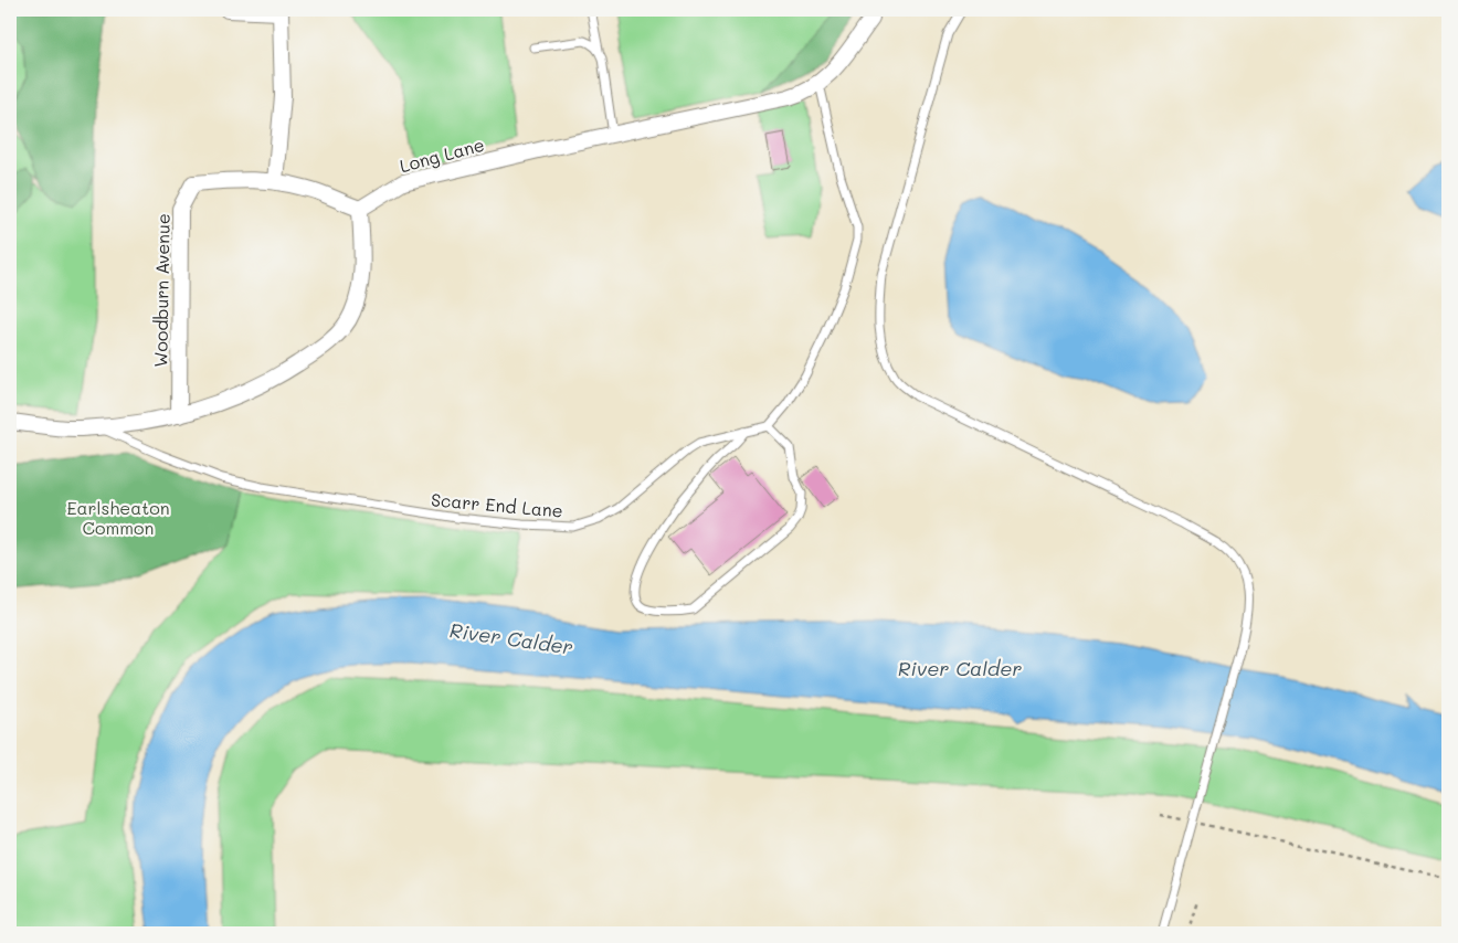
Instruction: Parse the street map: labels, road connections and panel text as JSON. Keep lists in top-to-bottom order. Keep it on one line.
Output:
{"streets":{"street":["Long Lane","Woodburn Avenue"],"lane":["Scarr End Lane"]},"crossings":[["Long Lane","Woodburn Avenue"]],"water":["River Calder"],"parks":["Earlsheaton Common"]}
